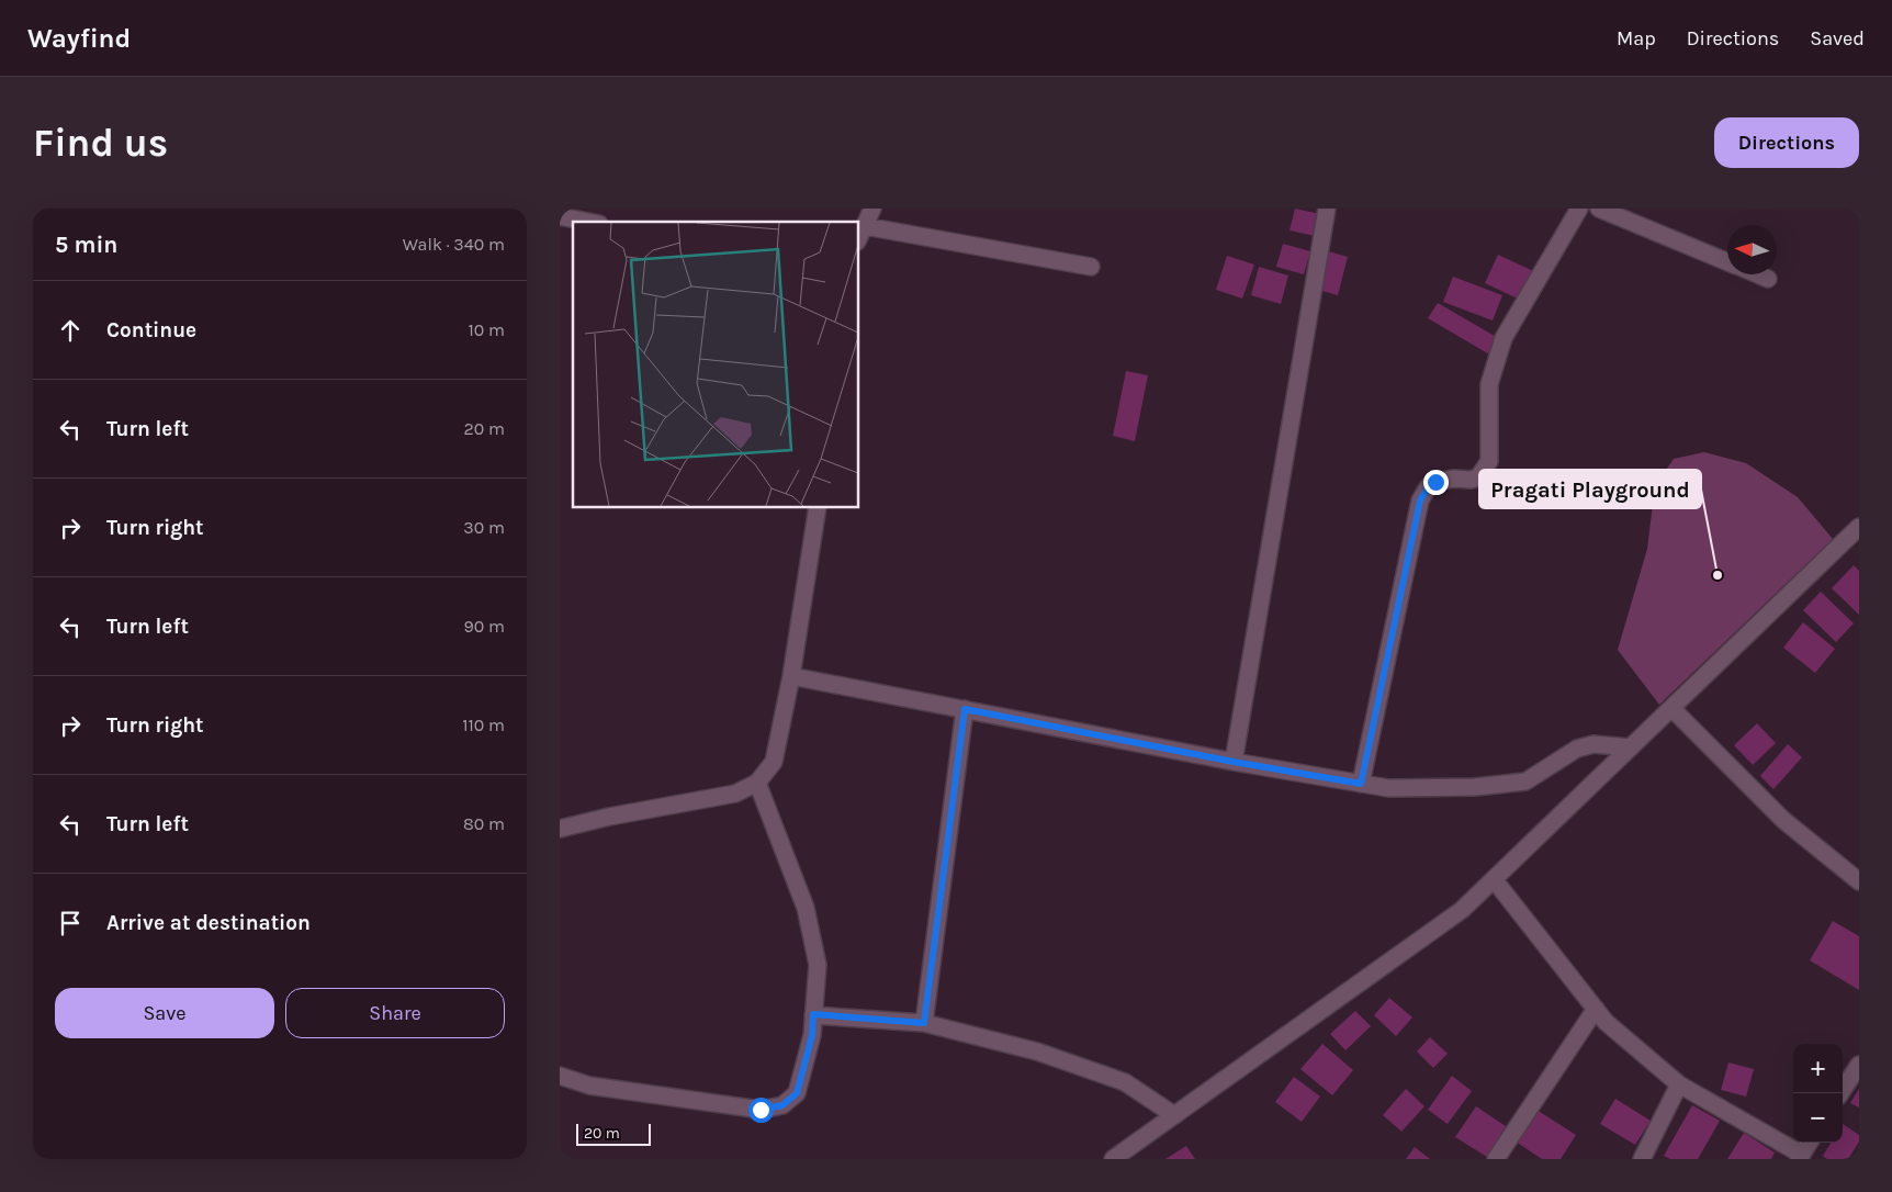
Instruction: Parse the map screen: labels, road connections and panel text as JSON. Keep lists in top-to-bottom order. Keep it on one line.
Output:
{"places":["Pragati Playground"],"scale_bar":"20 m","north":"left","page":{"header":"Wayfind","nav":["Map","Directions","Saved"],"buttons":["Directions",["Save","Share"]],"title":"Find us","heading":["5 min","Walk · 340 m"],"list":[["Continue","10 m"],["Turn left","20 m"],["Turn right","30 m"],["Turn left","90 m"],["Turn right","110 m"],["Turn left","80 m"],"Arrive at destination"],"map_buttons":["+","−"],"scale":"20 m"}}
